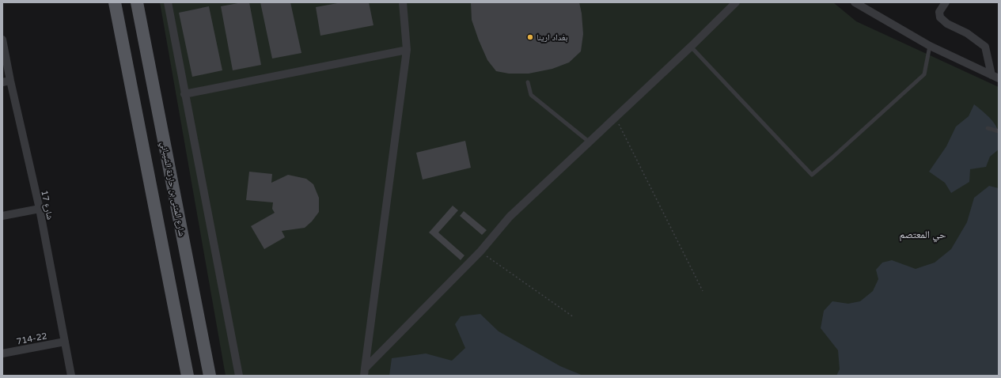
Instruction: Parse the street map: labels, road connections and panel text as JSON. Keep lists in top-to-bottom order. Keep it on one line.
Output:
{"streets":{"main road":["شارع المثنى بن حارثة الشيباني"],"street":["شارع 17","714-22"]},"crossings":[["شارع 17","714-22"]],"districts":["حي المعتصم"],"places":["بغداد ارينا"]}
